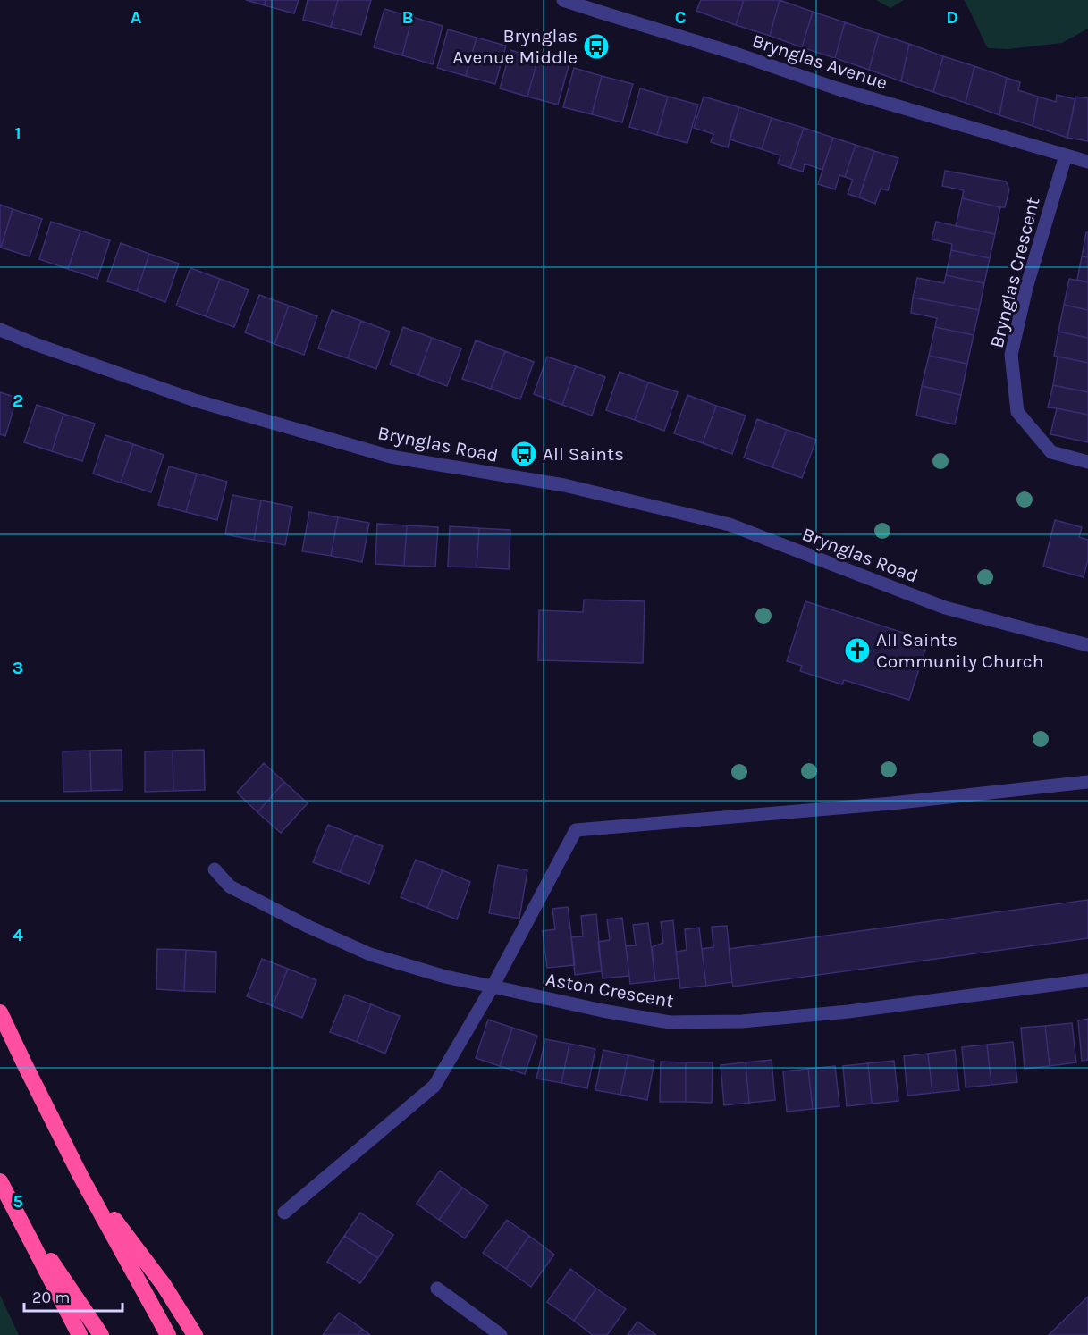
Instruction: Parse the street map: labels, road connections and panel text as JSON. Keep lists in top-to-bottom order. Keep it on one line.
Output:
{"streets":{"street":["Brynglas Avenue","Brynglas Crescent","Brynglas Road","Aston Crescent"]},"crossings":[["Brynglas Avenue","Brynglas Crescent"]],"places":{"bus stop":["Brynglas Avenue Middle","All Saints"],"church":["All Saints Community Church"]},"scale_bar":"20 m","grid":{"columns":["A","B","C","D"],"rows":["1","2","3","4","5"]}}
